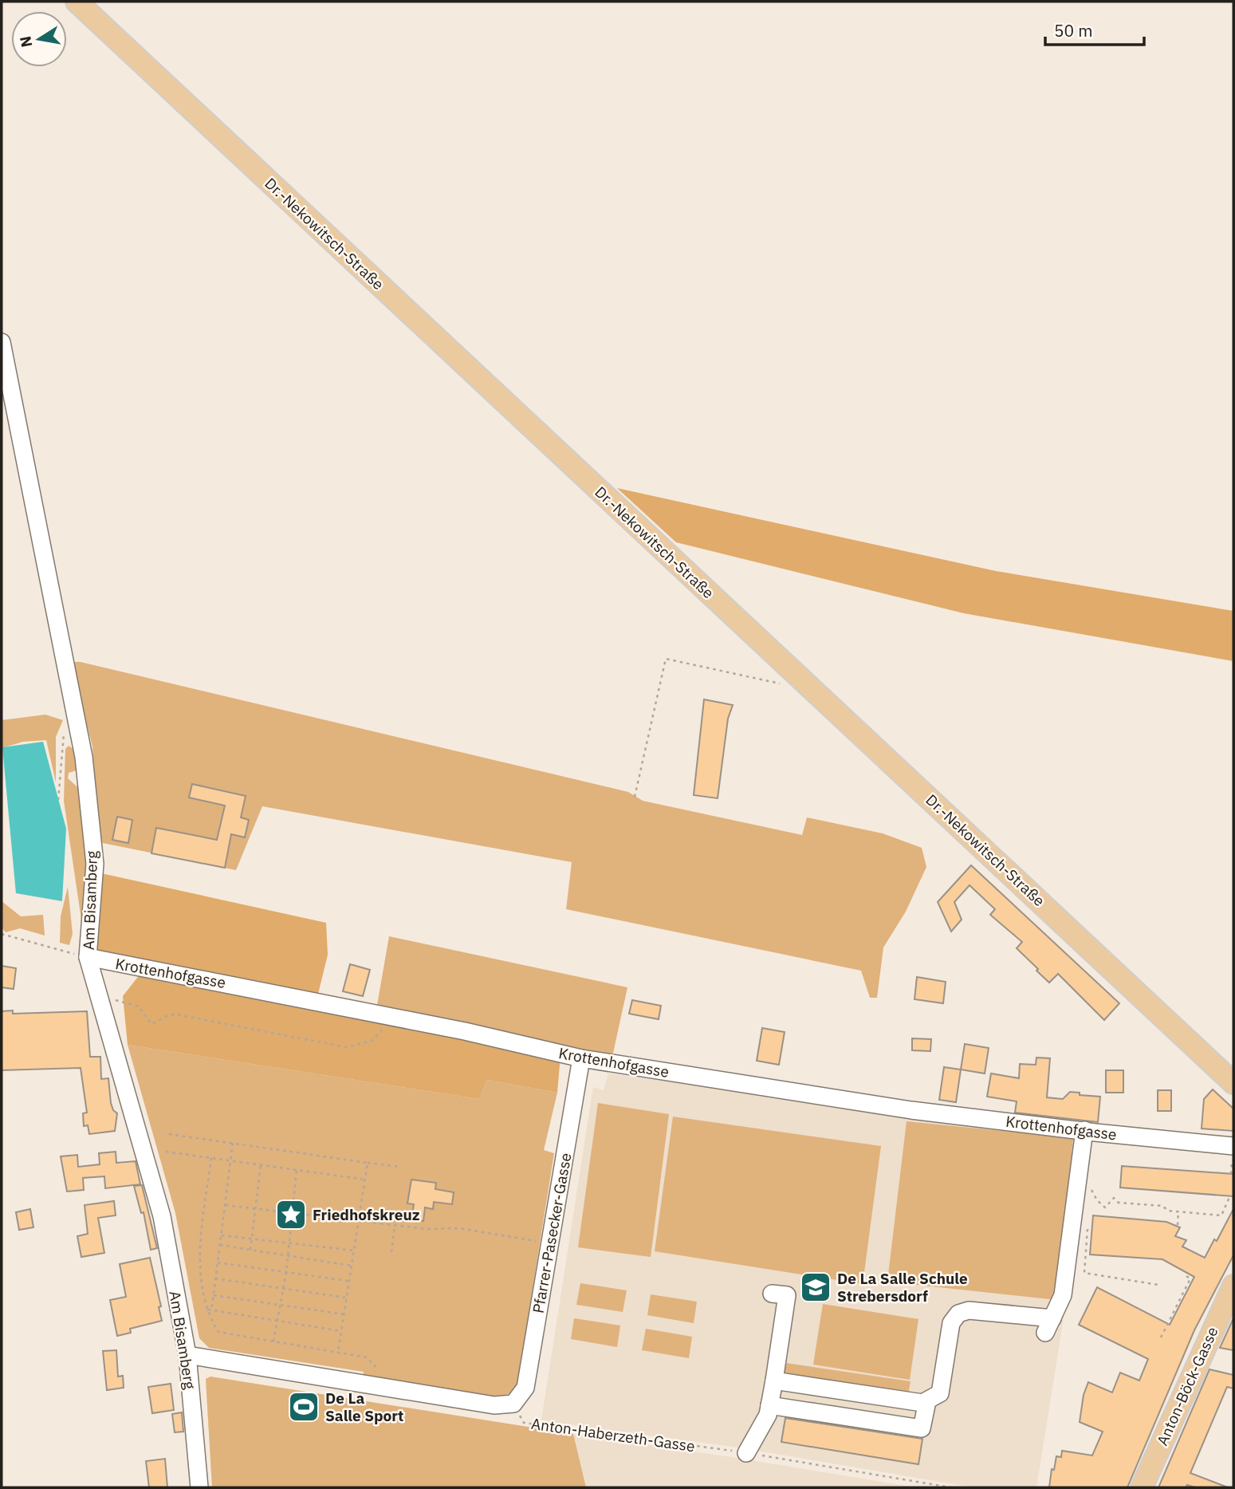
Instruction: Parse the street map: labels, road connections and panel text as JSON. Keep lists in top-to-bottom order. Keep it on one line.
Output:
{"streets":{"main road":["Dr.-Nekowitsch-Straße","Anton-Böck-Gasse"],"street":["Am Bisamberg","Krottenhofgasse","Pfarrer-Pasecker-Gasse","Anton-Haberzeth-Gasse"]},"crossings":[["Am Bisamberg","Krottenhofgasse"],["Am Bisamberg","Anton-Haberzeth-Gasse"],["Krottenhofgasse","Pfarrer-Pasecker-Gasse"],["Pfarrer-Pasecker-Gasse","Anton-Haberzeth-Gasse"]],"places":{"place":["Friedhofskreuz"],"school or university":["De La Salle Schule Strebersdorf"],"sports":["De La Salle Sport"]},"scale_bar":"50 m","north":"left"}
